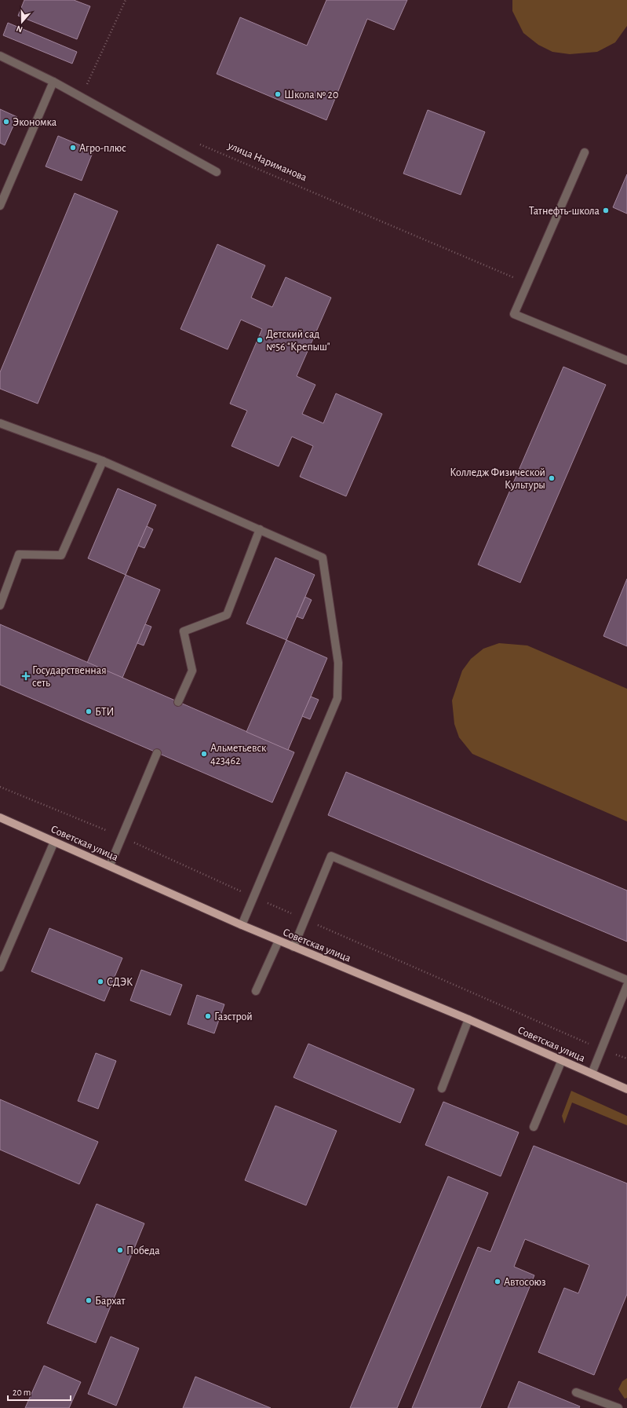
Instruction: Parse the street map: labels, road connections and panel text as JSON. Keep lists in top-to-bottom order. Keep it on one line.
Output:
{"streets":{"main road":["Советская улица"],"path":["улица Нариманова"]},"places":{"other":["Школа № 20","Экономка","Агро-плюс","Татнефть-школа","Детский сад №56 \"Крепыш\"","Колледж Физической Культуры","БТИ","Альметьевск 423462","СДЭК","Газстрой","Победа","Автосоюз","Бархат"],"health":["Государственная сеть"]},"scale_bar":"20 m","north":"bottom"}
